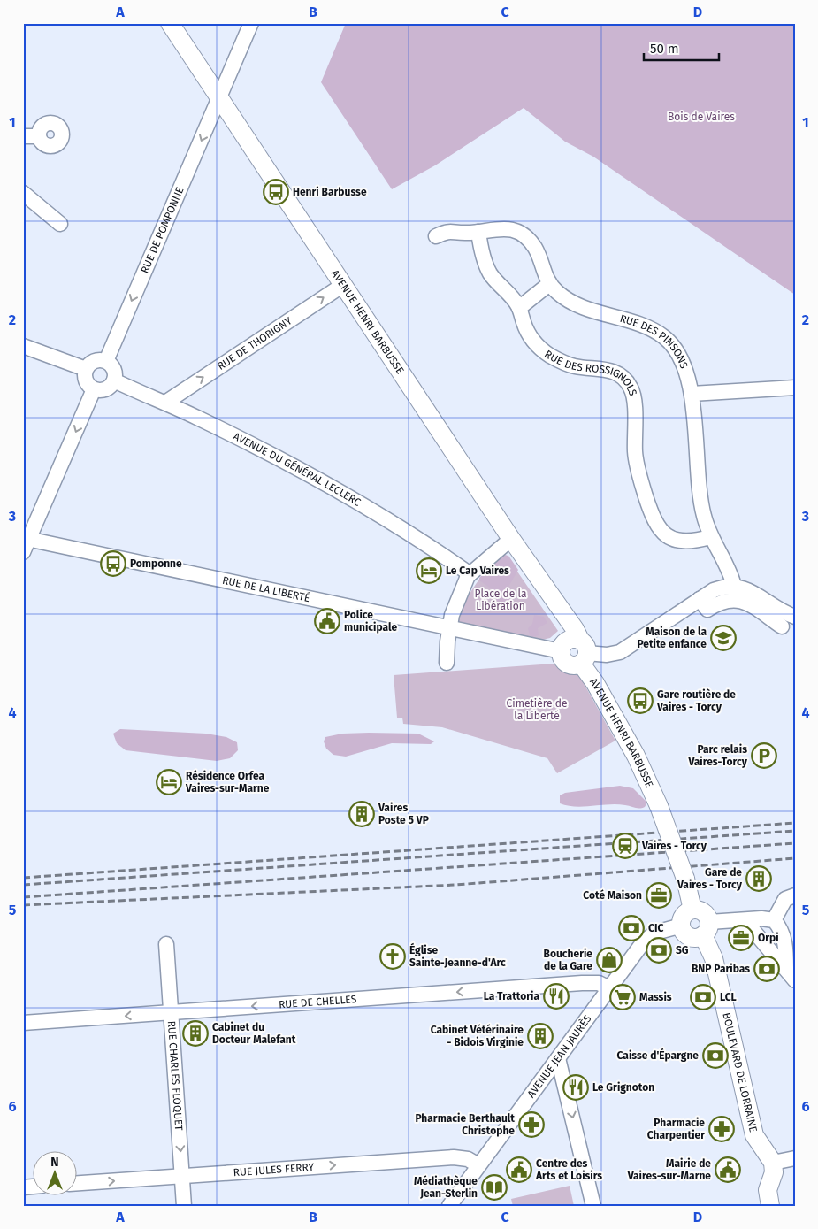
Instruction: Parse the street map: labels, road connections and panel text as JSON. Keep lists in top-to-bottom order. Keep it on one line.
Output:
{"streets":{"main road":["AVENUE HENRI BARBUSSE","BOULEVARD DE LORRAINE"],"street":["RUE DE POMPONNE","RUE DE THORIGNY","RUE DES PINSONS","RUE DES ROSSIGNOLS","AVENUE DU GÉNÉRAL LECLERC","RUE DE LA LIBERTÉ","RUE DE CHELLES","AVENUE JEAN JAURÈS","RUE CHARLES FLOQUET","RUE JULES FERRY"]},"crossings":[["RUE DE POMPONNE","AVENUE HENRI BARBUSSE"],["RUE DE POMPONNE","AVENUE DU GÉNÉRAL LECLERC"],["AVENUE HENRI BARBUSSE","RUE DE THORIGNY"],["AVENUE HENRI BARBUSSE","RUE DE LA LIBERTÉ"],["AVENUE HENRI BARBUSSE","AVENUE JEAN JAURÈS"],["AVENUE HENRI BARBUSSE","BOULEVARD DE LORRAINE"],["RUE DE THORIGNY","AVENUE DU GÉNÉRAL LECLERC"],["RUE DES PINSONS","RUE DES ROSSIGNOLS"],["RUE DE CHELLES","AVENUE JEAN JAURÈS"],["RUE DE CHELLES","RUE CHARLES FLOQUET"],["AVENUE JEAN JAURÈS","BOULEVARD DE LORRAINE"],["AVENUE JEAN JAURÈS","RUE JULES FERRY"],["RUE CHARLES FLOQUET","RUE JULES FERRY"]],"one_way":["RUE DE POMPONNE","RUE DE THORIGNY","RUE DE CHELLES","RUE CHARLES FLOQUET","RUE JULES FERRY"],"parks":["Bois de Vaires","Place de la Libération","Cimetière de la Liberté"],"places":{"bus stop":["Henri Barbusse","Pomponne","Gare routière de Vaires - Torcy"],"hotel":["Le Cap Vaires","Résidence Orfea Vaires-sur-Marne"],"public building":["Police municipale","Centre des Arts et Loisirs","Mairie de Vaires-sur-Marne"],"school or university":["Maison de la Petite enfance"],"parking":["Parc relais Vaires-Torcy"],"building":["Vaires Poste 5 VP","Gare de Vaires - Torcy","Cabinet du Docteur Malefant","Cabinet Vétérinaire - Bidois Virginie"],"station":["Vaires - Torcy"],"office":["Coté Maison","Orpi"],"bank":["CIC","SG","BNP Paribas","LCL","Caisse d'Épargne"],"church":["Église Sainte-Jeanne-d'Arc"],"shop":["Boucherie de la Gare"],"restaurant":["La Trattoria","Le Grignoton"],"supermarket":["Massis"],"pharmacy":["Pharmacie Berthault Christophe","Pharmacie Charpentier"],"library":["Médiathèque Jean-Sterlin"]},"scale_bar":"50 m","north":"top","grid":{"columns":["A","B","C","D"],"rows":["1","2","3","4","5","6"]}}
